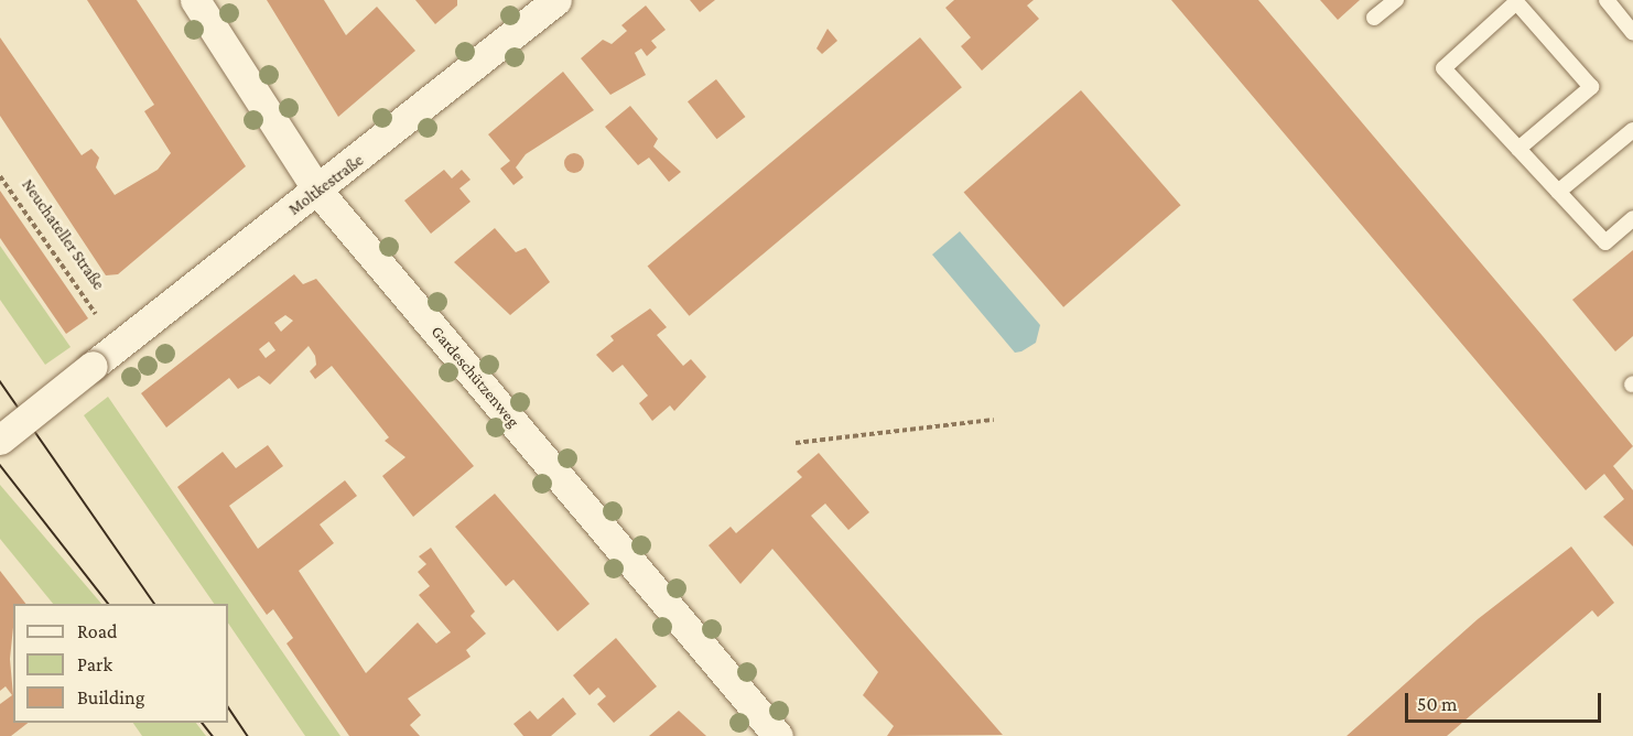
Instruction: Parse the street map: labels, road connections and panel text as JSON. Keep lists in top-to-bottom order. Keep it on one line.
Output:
{"streets":{"street":["Moltkestraße","Gardeschützenweg"],"path":["Neuchateller Straße"]},"crossings":[["Moltkestraße","Gardeschützenweg"]],"legend":["Road","Park","Building"],"scale_bar":"50 m"}
